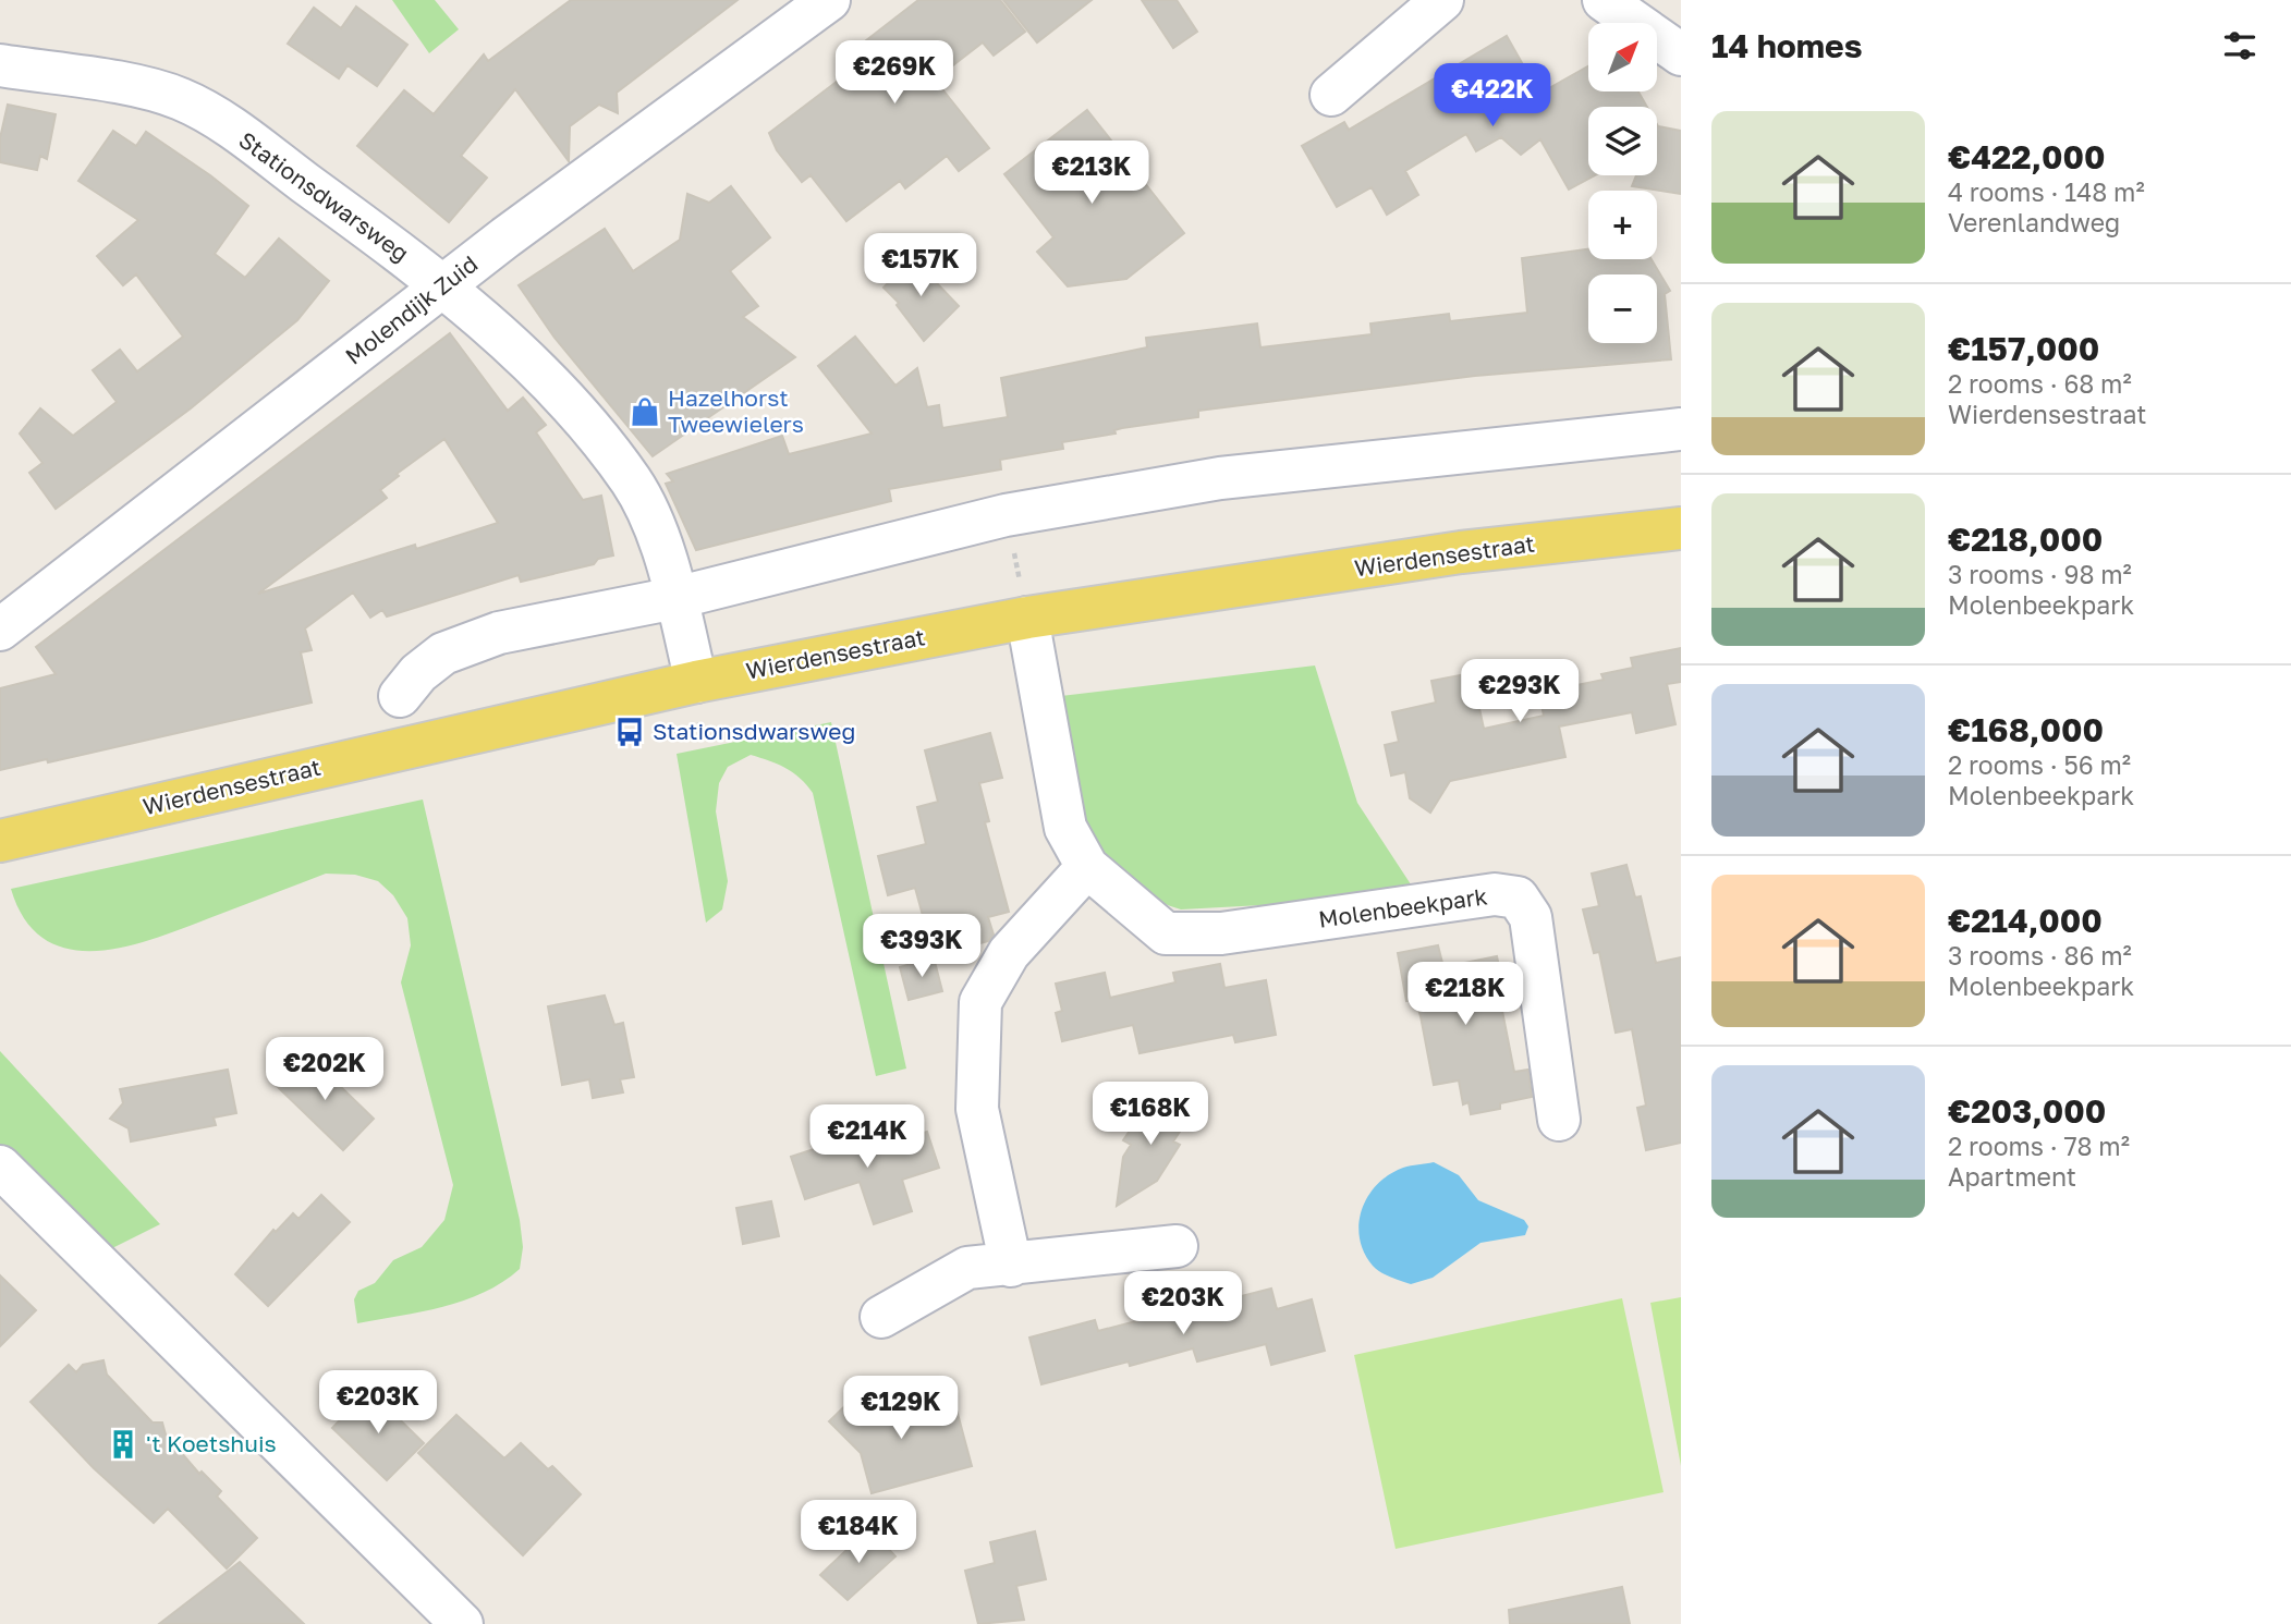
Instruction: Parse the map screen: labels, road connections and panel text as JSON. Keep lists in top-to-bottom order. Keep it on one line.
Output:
{"streets":{"main road":["Wierdensestraat"],"street":["Stationsdwarsweg","Molendijk Zuid","Molenbeekpark"]},"crossings":[["Stationsdwarsweg","Molendijk Zuid"],["Stationsdwarsweg","Wierdensestraat"],["Wierdensestraat","Molenbeekpark"]],"places":{"shop":["Hazelhorst Tweewielers"],"bus stop":["Stationsdwarsweg"],"building":["'t Koetshuis"]},"north":"top right","page":{"heading":"14 homes","map_buttons":["+","−"],"price":["€269K","€422K","€213K","€157K","€293K","€393K","€218K","€202K","€168K","€214K","€203K","€203K","€129K","€184K"],"list":[{"name":"€422,000","note":"4 rooms · 148 m² · Verenlandweg"},{"name":"€157,000","note":"2 rooms · 68 m² · Wierdensestraat"},{"name":"€218,000","note":"3 rooms · 98 m² · Molenbeekpark"},{"name":"€168,000","note":"2 rooms · 56 m² · Molenbeekpark"},{"name":"€214,000","note":"3 rooms · 86 m² · Molenbeekpark"},{"name":"€203,000","note":"2 rooms · 78 m² · Apartment"}]}}
